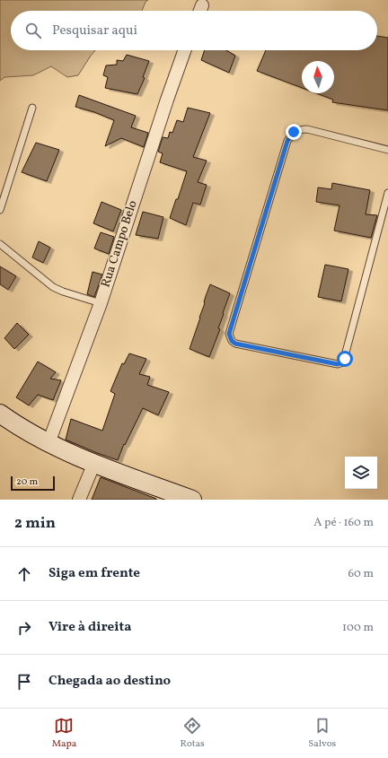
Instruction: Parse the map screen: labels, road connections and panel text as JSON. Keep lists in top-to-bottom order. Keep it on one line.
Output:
{"streets":{"street":["Rua Campo Belo"]},"scale_bar":"20 m","north":"top","page":{"search":"Pesquisar aqui","scale":"20 m","heading":["2 min","A pé · 160 m"],"list":[["Siga em frente","60 m"],["Vire à direita","100 m"],"Chegada ao destino"],"nav":["Mapa","Rotas","Salvos"]}}
